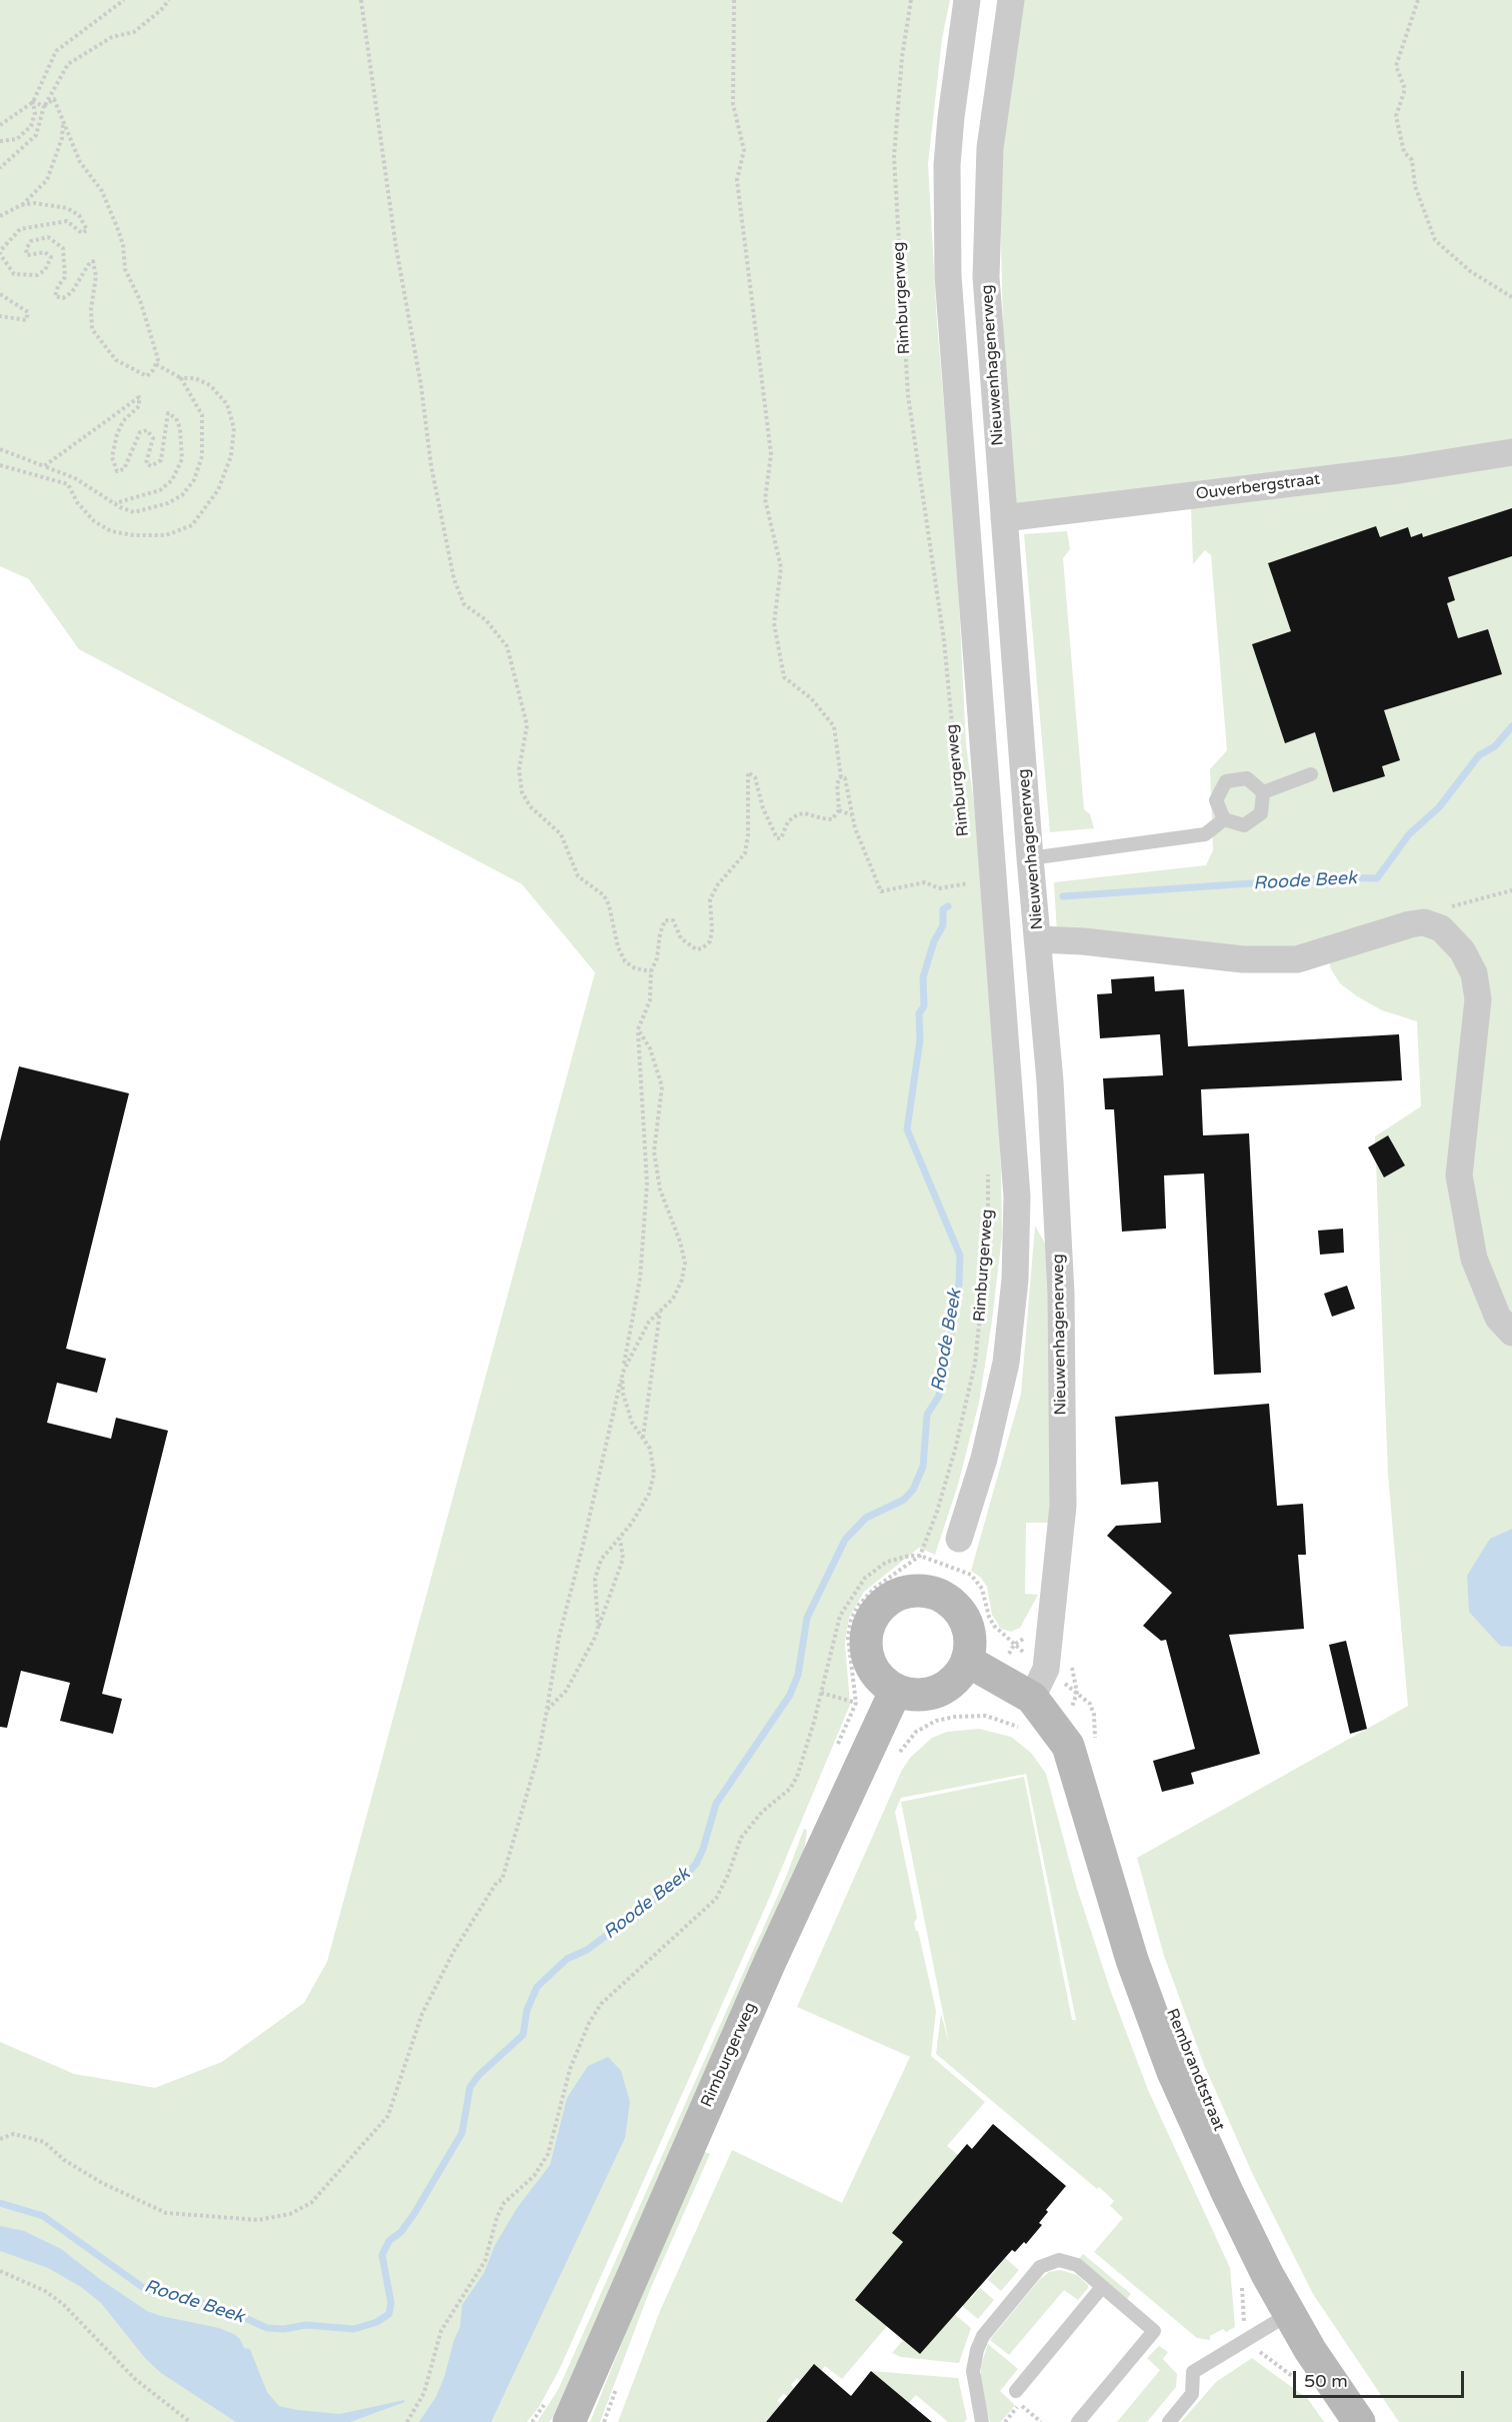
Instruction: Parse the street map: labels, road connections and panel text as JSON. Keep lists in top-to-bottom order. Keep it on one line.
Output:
{"streets":{"street":["Rimburgerweg","Nieuwenhagenerweg","Ouverbergstraat","Rembrandtstraat"]},"crossings":[["Rimburgerweg","Rembrandtstraat"],["Nieuwenhagenerweg","Ouverbergstraat"],["Nieuwenhagenerweg","Rembrandtstraat"]],"water":["Roode Beek"],"scale_bar":"50 m"}
